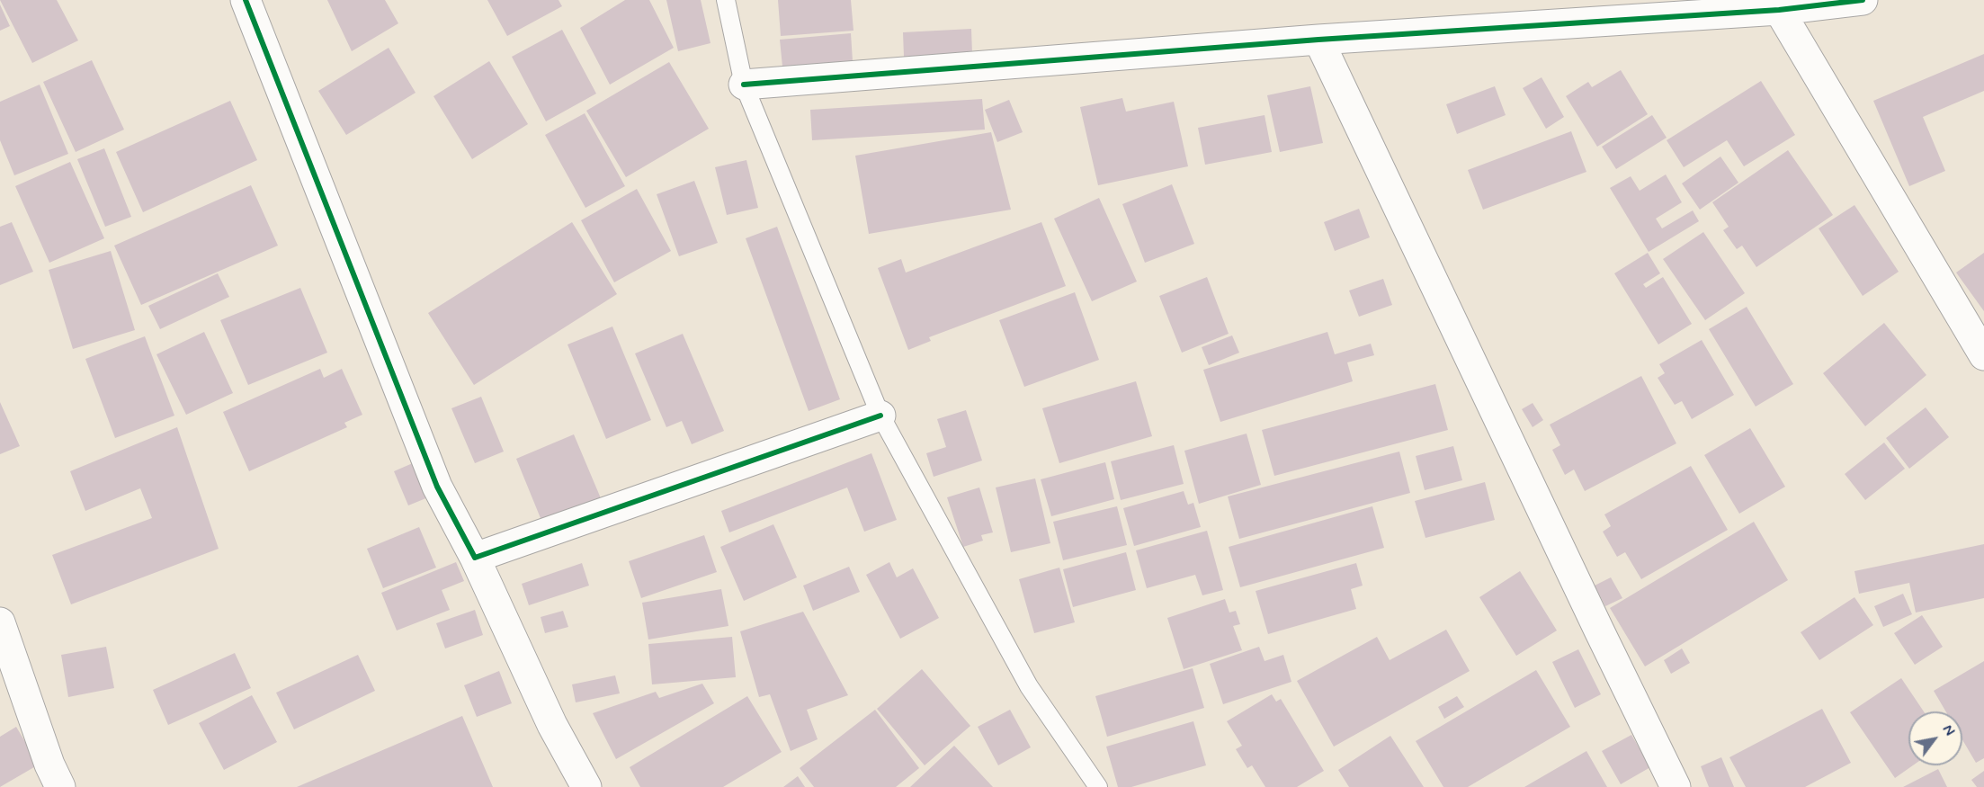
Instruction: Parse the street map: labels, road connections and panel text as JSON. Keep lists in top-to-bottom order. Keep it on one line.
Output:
{"north":"top right"}
